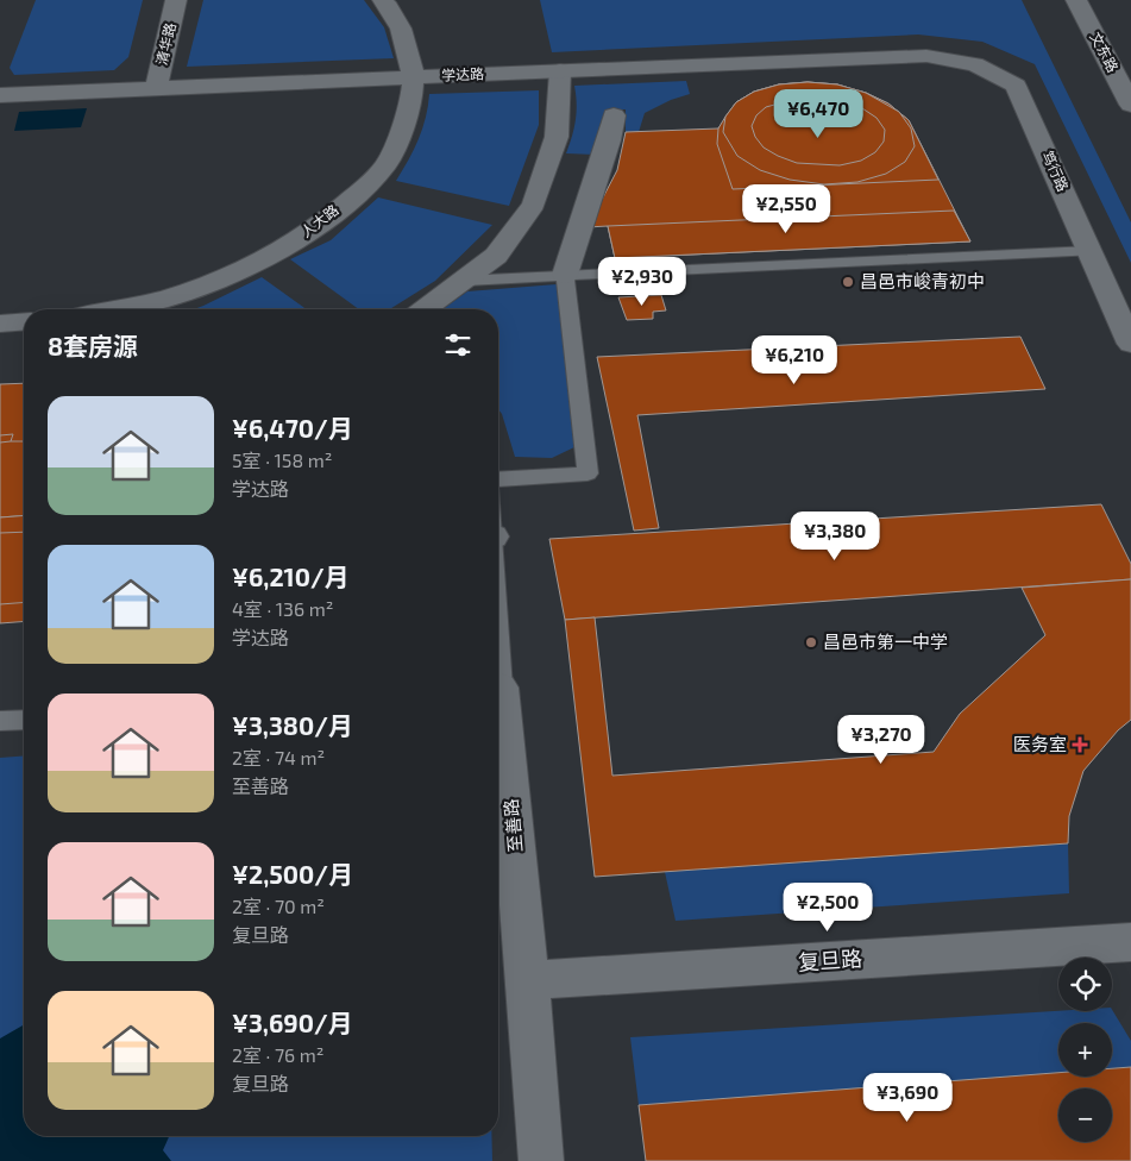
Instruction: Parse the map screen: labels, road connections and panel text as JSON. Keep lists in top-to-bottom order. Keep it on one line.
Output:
{"streets":{"street":["清华路","文东路","学达路","笃行路","人大路","至善路","复旦路"]},"crossings":[["清华路","学达路"],["学达路","笃行路"],["学达路","人大路"],["至善路","复旦路"]],"places":{"other":["昌邑市峻青初中","昌邑市第一中学"],"health":["医务室"]},"page":{"price":["¥6,470","¥2,550","¥2,930","¥6,210","¥3,380","¥3,270","¥2,500","¥3,690"],"heading":"8套房源","list":[{"name":"¥6,470/月","note":"5室 · 158 m² · 学达路"},{"name":"¥6,210/月","note":"4室 · 136 m² · 学达路"},{"name":"¥3,380/月","note":"2室 · 74 m² · 至善路"},{"name":"¥2,500/月","note":"2室 · 70 m² · 复旦路"},{"name":"¥3,690/月","note":"2室 · 76 m² · 复旦路"}],"map_buttons":["+","−"]}}
